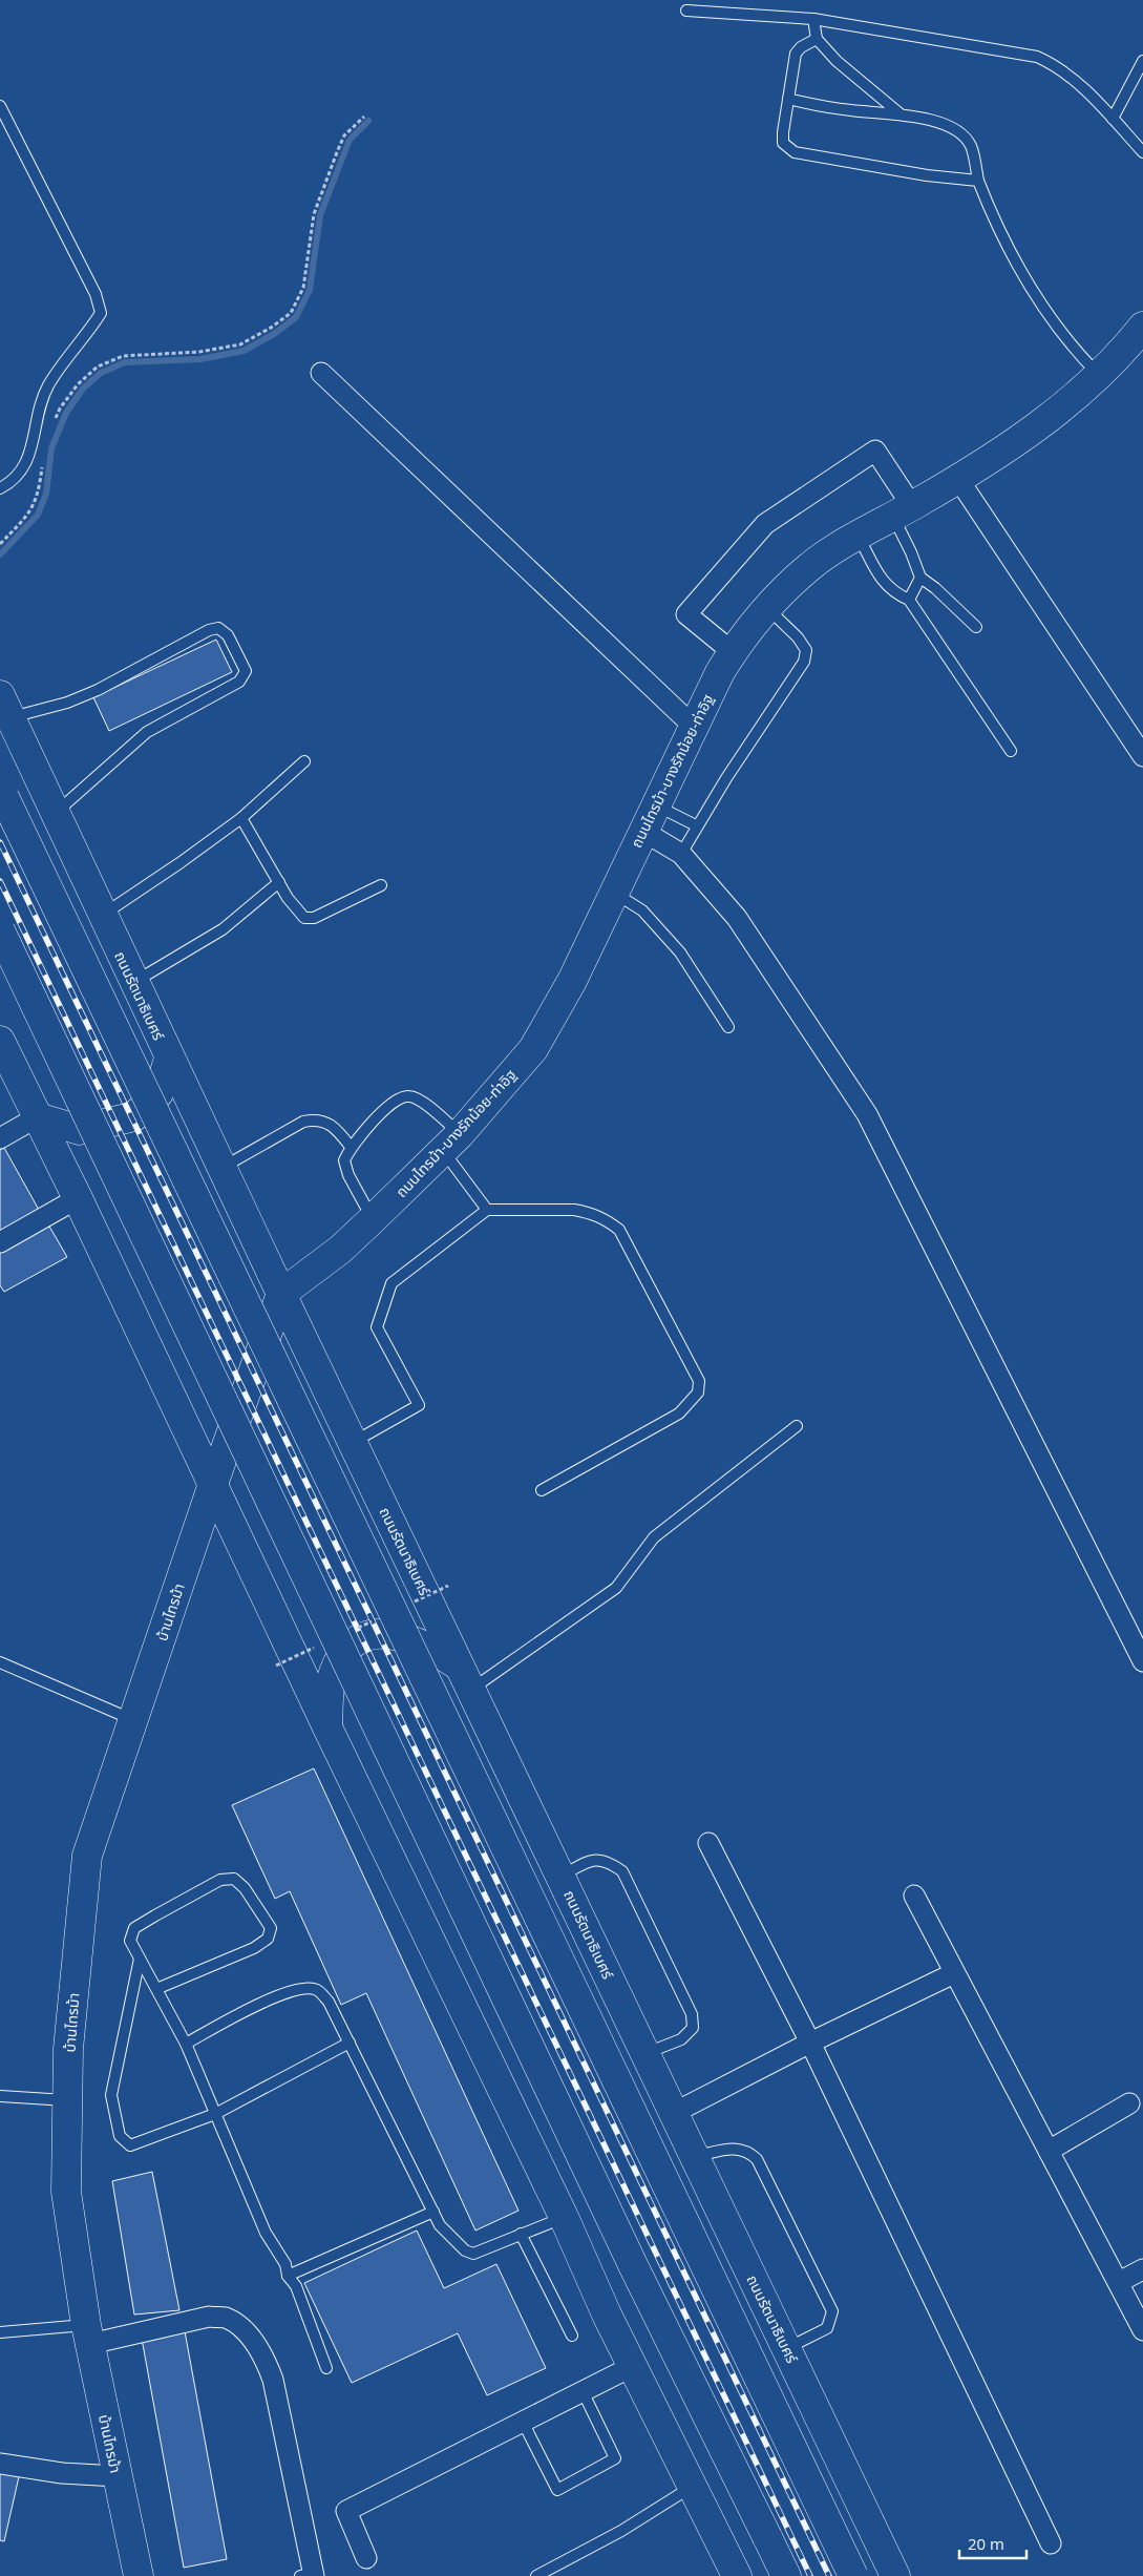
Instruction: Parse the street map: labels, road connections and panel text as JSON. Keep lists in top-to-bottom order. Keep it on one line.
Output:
{"streets":{"main road":["ถนนไทรม้า-บางรักน้อย-ท่าอิฐ","ถนนรัตนาธิเบศร์","บ้านไทรม้า"]},"crossings":[["ถนนไทรม้า-บางรักน้อย-ท่าอิฐ","ถนนรัตนาธิเบศร์"]],"scale_bar":"20 m"}
